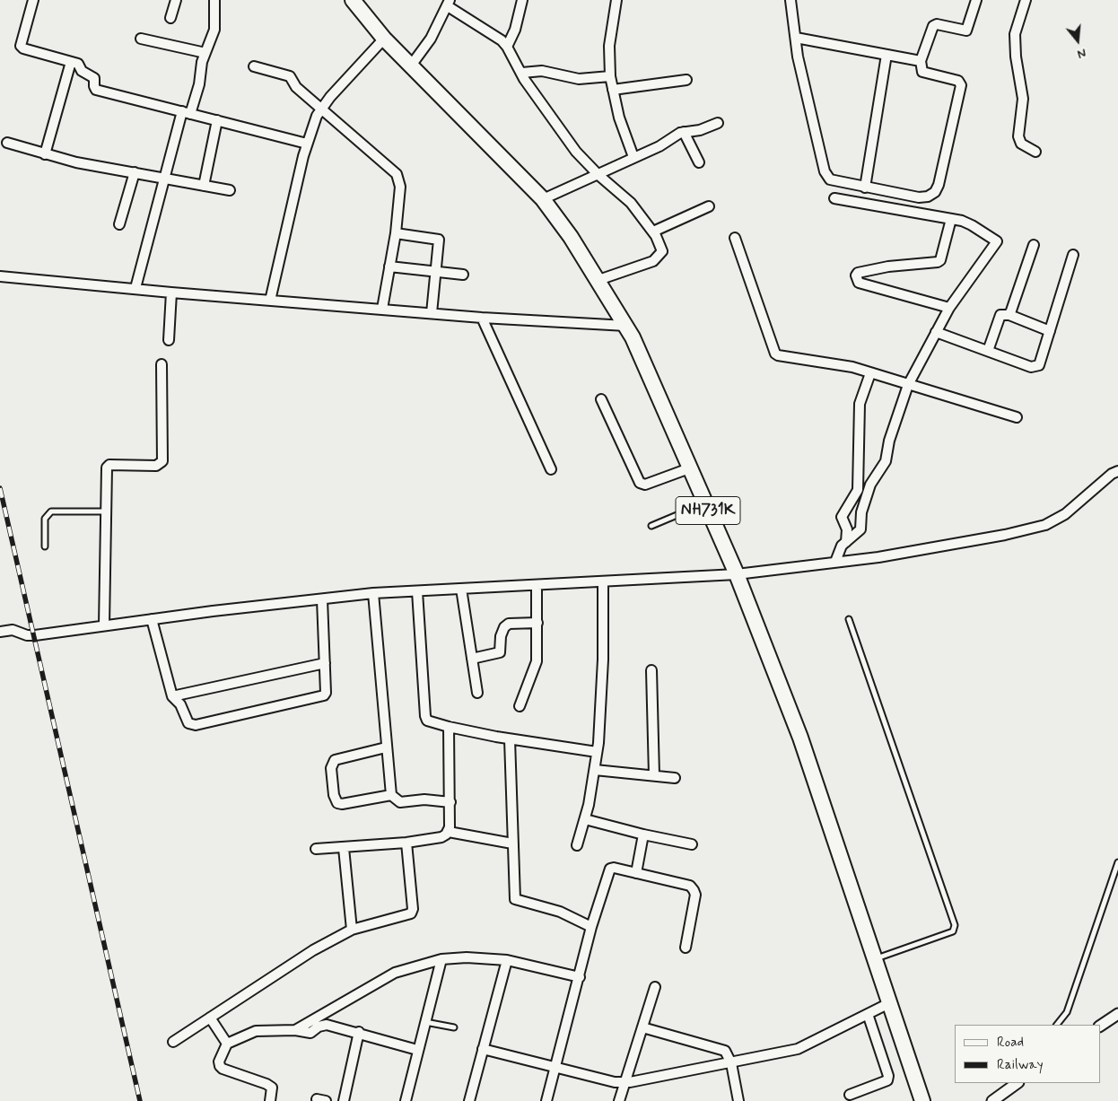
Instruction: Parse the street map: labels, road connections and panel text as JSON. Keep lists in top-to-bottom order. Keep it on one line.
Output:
{"streets":{"highway":["NH731K"]},"legend":["Road","Railway"],"north":"bottom"}
